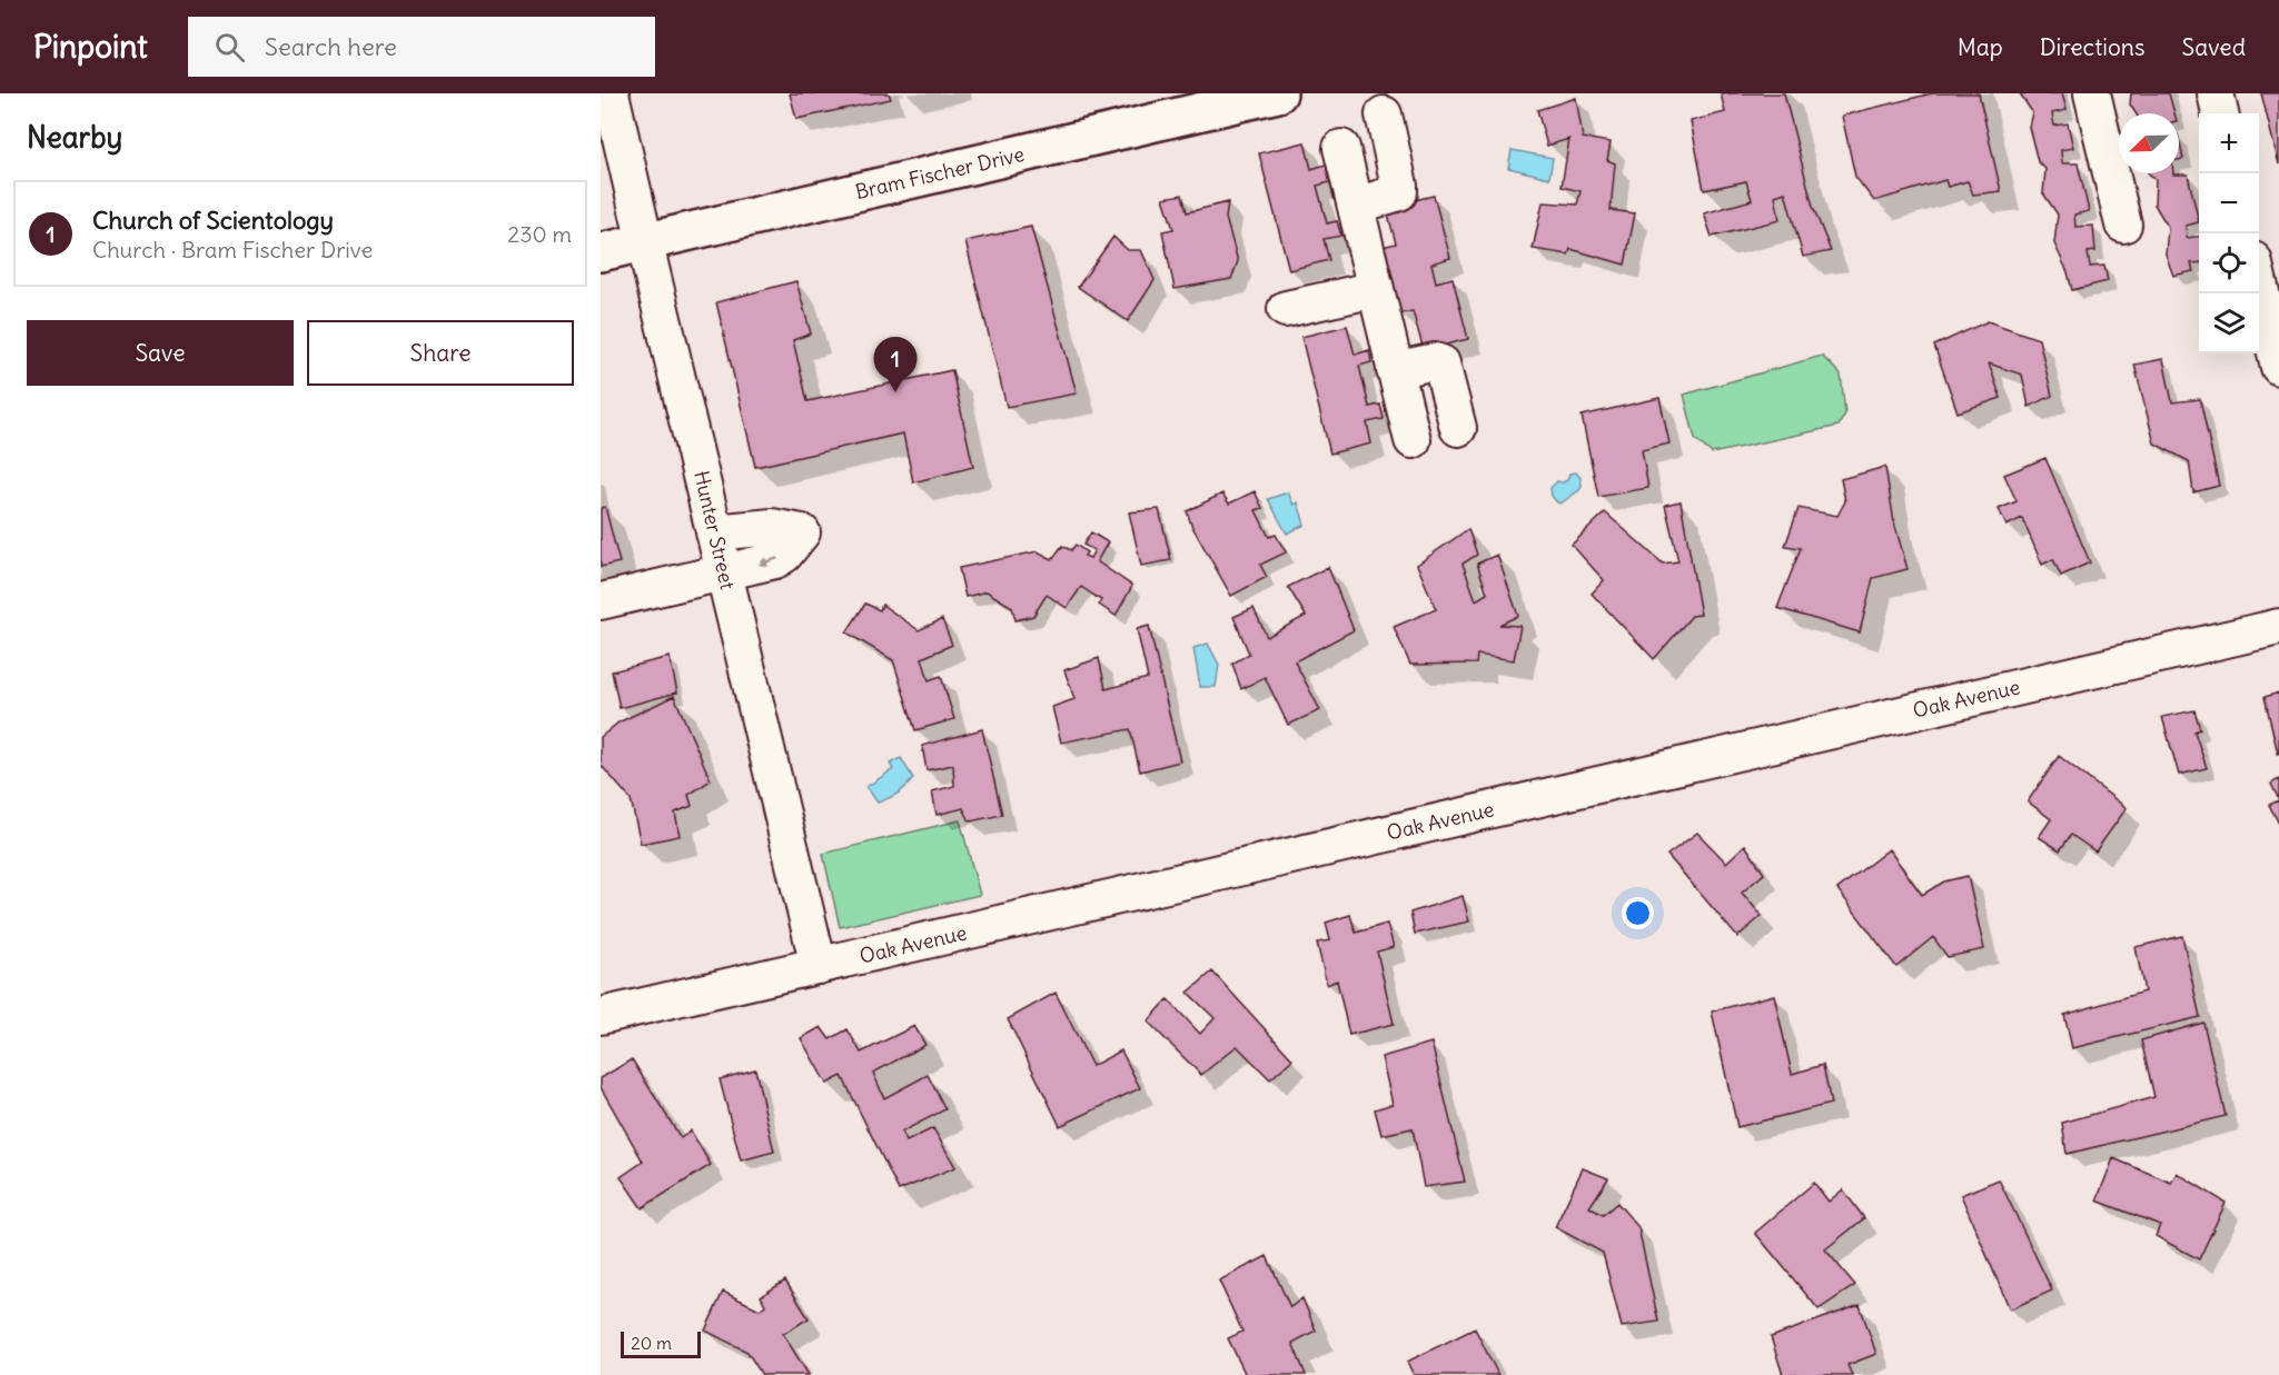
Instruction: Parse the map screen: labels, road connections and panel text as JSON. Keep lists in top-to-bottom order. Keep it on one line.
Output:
{"streets":{"main road":["Bram Fischer Drive"],"street":["Hunter Street","Oak Avenue"]},"crossings":[["Bram Fischer Drive","Hunter Street"],["Hunter Street","Oak Avenue"]],"scale_bar":"20 m","north":"bottom left","page":{"header":"Pinpoint","search":"Search here","nav":["Map","Directions","Saved"],"heading":"Nearby","map_buttons":["+","−"],"list":[{"mark":"1","name":"Church of Scientology","note":"Church · Bram Fischer Drive","value":"230 m"}],"buttons":["Save","Share"],"pins":"1","scale":"20 m"}}
